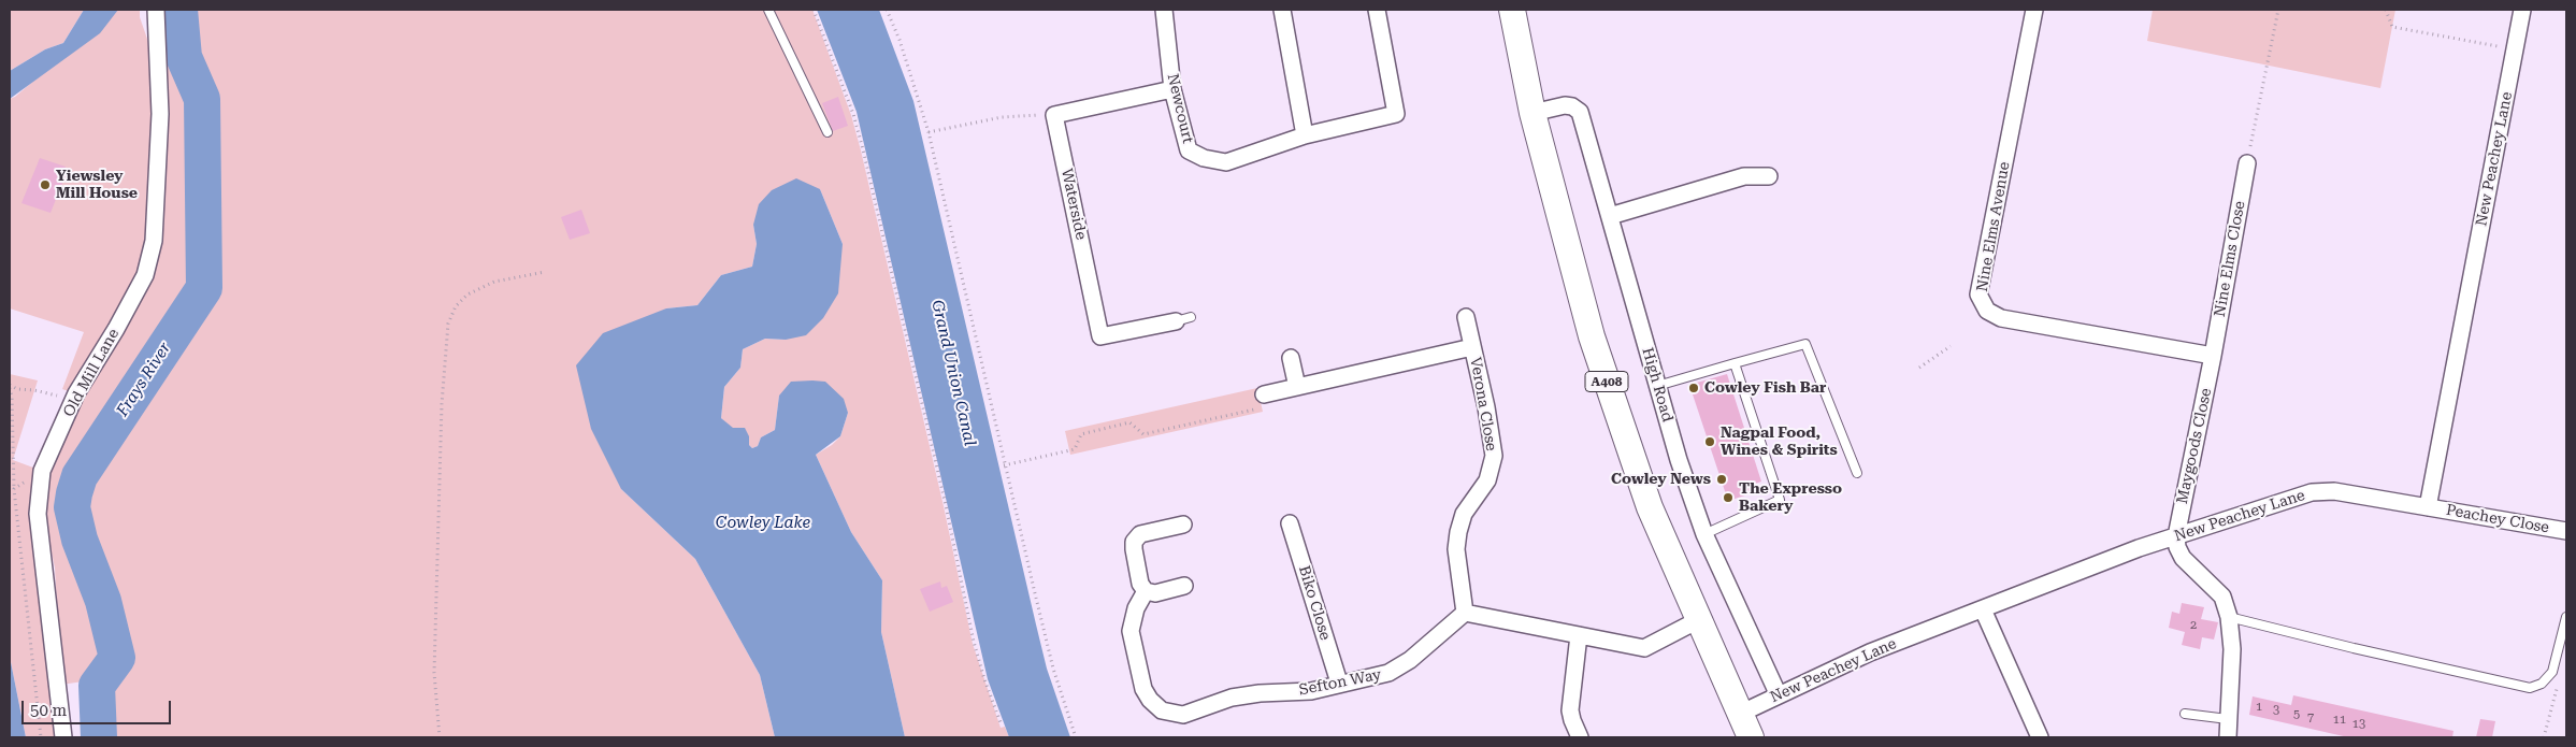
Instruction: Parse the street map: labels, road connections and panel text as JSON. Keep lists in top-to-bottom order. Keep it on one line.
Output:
{"streets":{"main road":["A408"],"street":["Newcourt","New Peachey Lane","Waterside","Nine Elms Avenue","Nine Elms Close","Old Mill Lane","High Road","Verona Close","Maygoods Close","Peachey Close","Biko Close","Sefton Way"]},"crossings":[["New Peachey Lane","A408"],["New Peachey Lane","High Road"],["New Peachey Lane","Maygoods Close"],["New Peachey Lane","Peachey Close"],["Nine Elms Avenue","Nine Elms Close"],["Nine Elms Avenue","Maygoods Close"],["Nine Elms Close","Maygoods Close"],["A408","High Road"],["Verona Close","Sefton Way"],["Biko Close","Sefton Way"]],"water":["Grand Union Canal","Frays River","Cowley Lake"],"places":["Yiewsley Mill House","Cowley Fish Bar","Nagpal Food, Wines & Spirits","Cowley News","The Expresso Bakery"],"house_numbers":["2","1","3","5","7","11","13"],"scale_bar":"50 m"}
